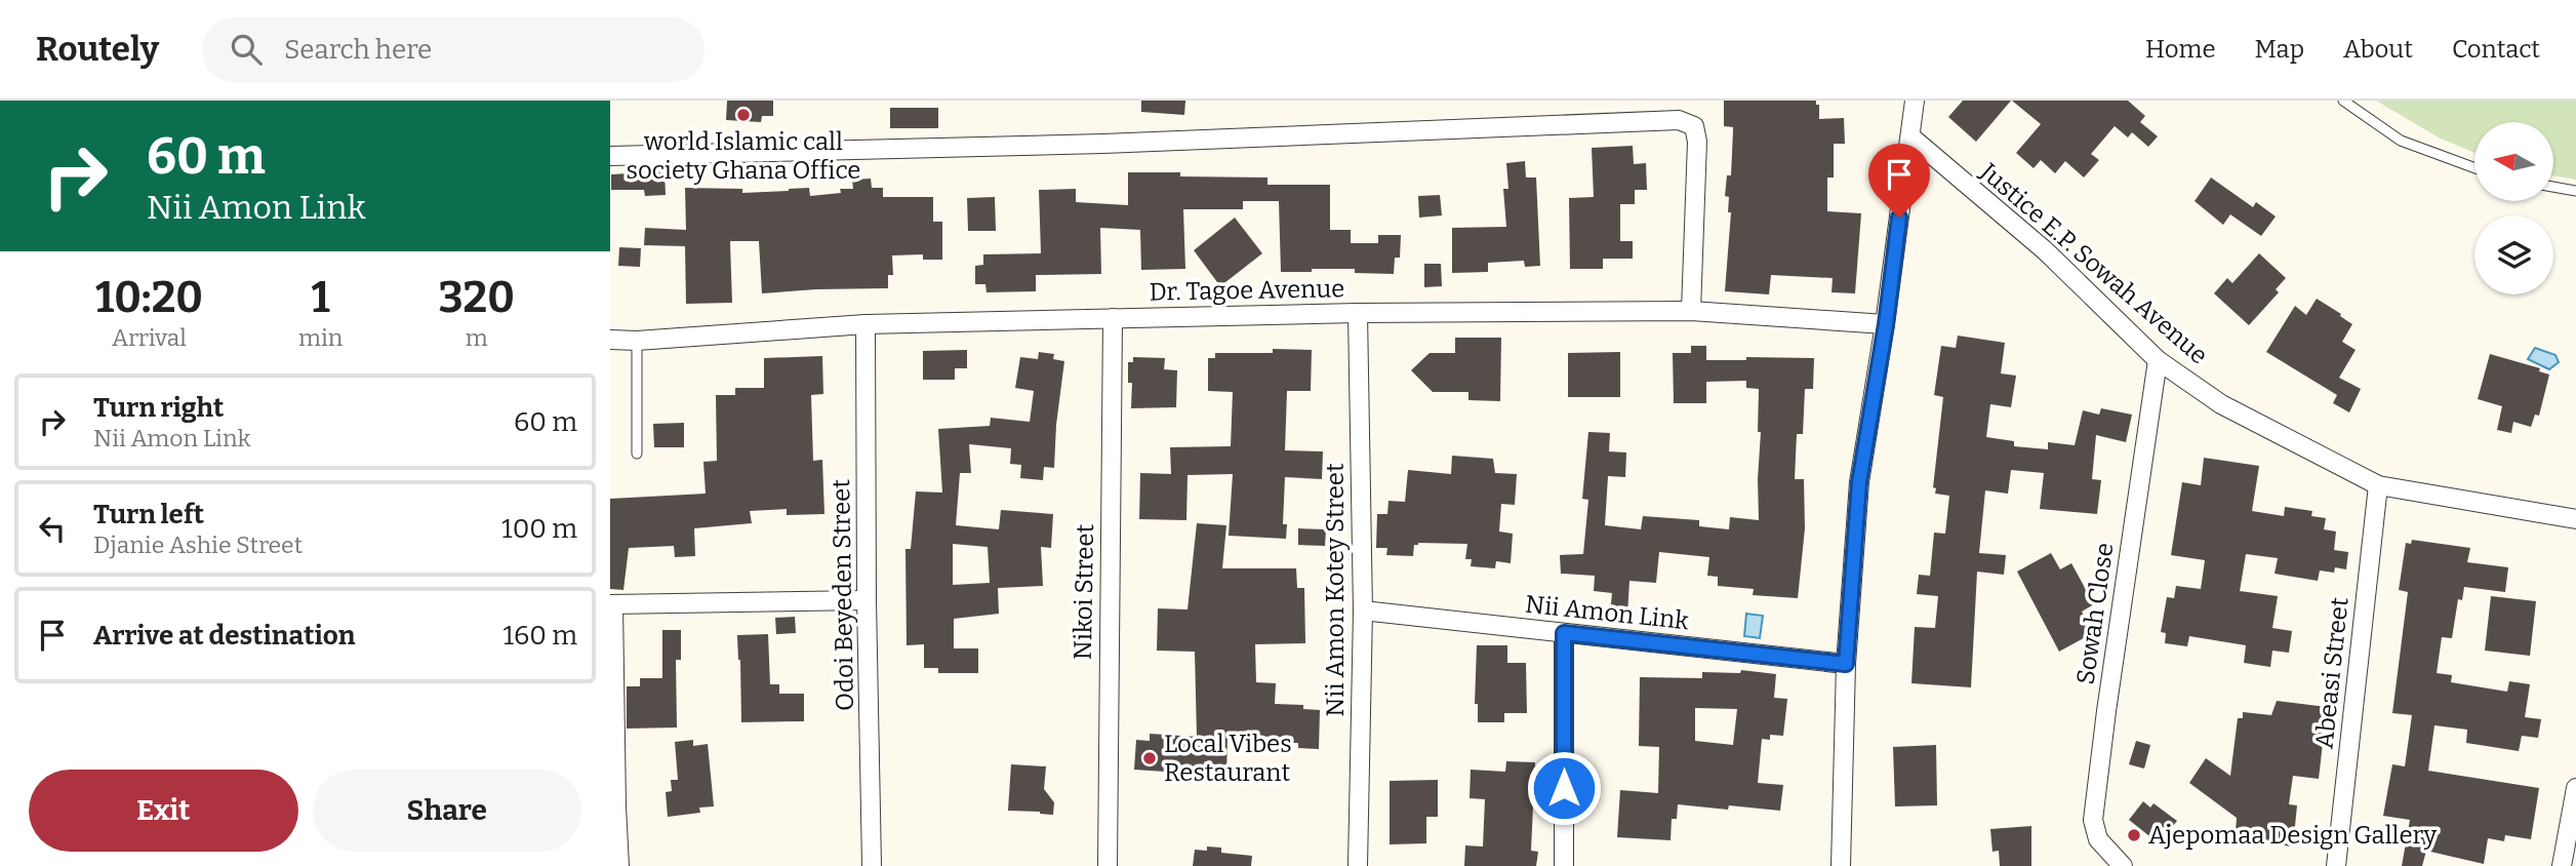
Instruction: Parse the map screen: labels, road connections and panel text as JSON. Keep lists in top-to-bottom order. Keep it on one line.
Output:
{"streets":{"street":["Justice E.P. Sowah Avenue","Dr. Tagoe Avenue","Nii Amon Kotey Street","Nikoi Street","Odoi Beyeden Street","Nii Amon Link","Sowah Close","Abeasi Street"]},"crossings":[["Justice E.P. Sowah Avenue","Sowah Close"],["Justice E.P. Sowah Avenue","Abeasi Street"],["Dr. Tagoe Avenue","Nii Amon Kotey Street"],["Dr. Tagoe Avenue","Nikoi Street"],["Dr. Tagoe Avenue","Odoi Beyeden Street"],["Nii Amon Kotey Street","Nii Amon Link"]],"places":["world Islamic call society Ghana Office","Local Vibes Restaurant","Ajepomaa Design Gallery"],"north":"left","page":{"header":"Routely","search":"Search here","nav":["Home","Map","About","Contact"],"turn":["60 m","Nii Amon Link"],"eta":["10:20","Arrival","1","min","320","m"],"list":[{"name":"Turn right","note":"Nii Amon Link","value":"60 m"},{"name":"Turn left","note":"Djanie Ashie Street","value":"100 m"},{"name":"Arrive at destination","value":"160 m"}],"buttons":["Exit","Share"]}}
